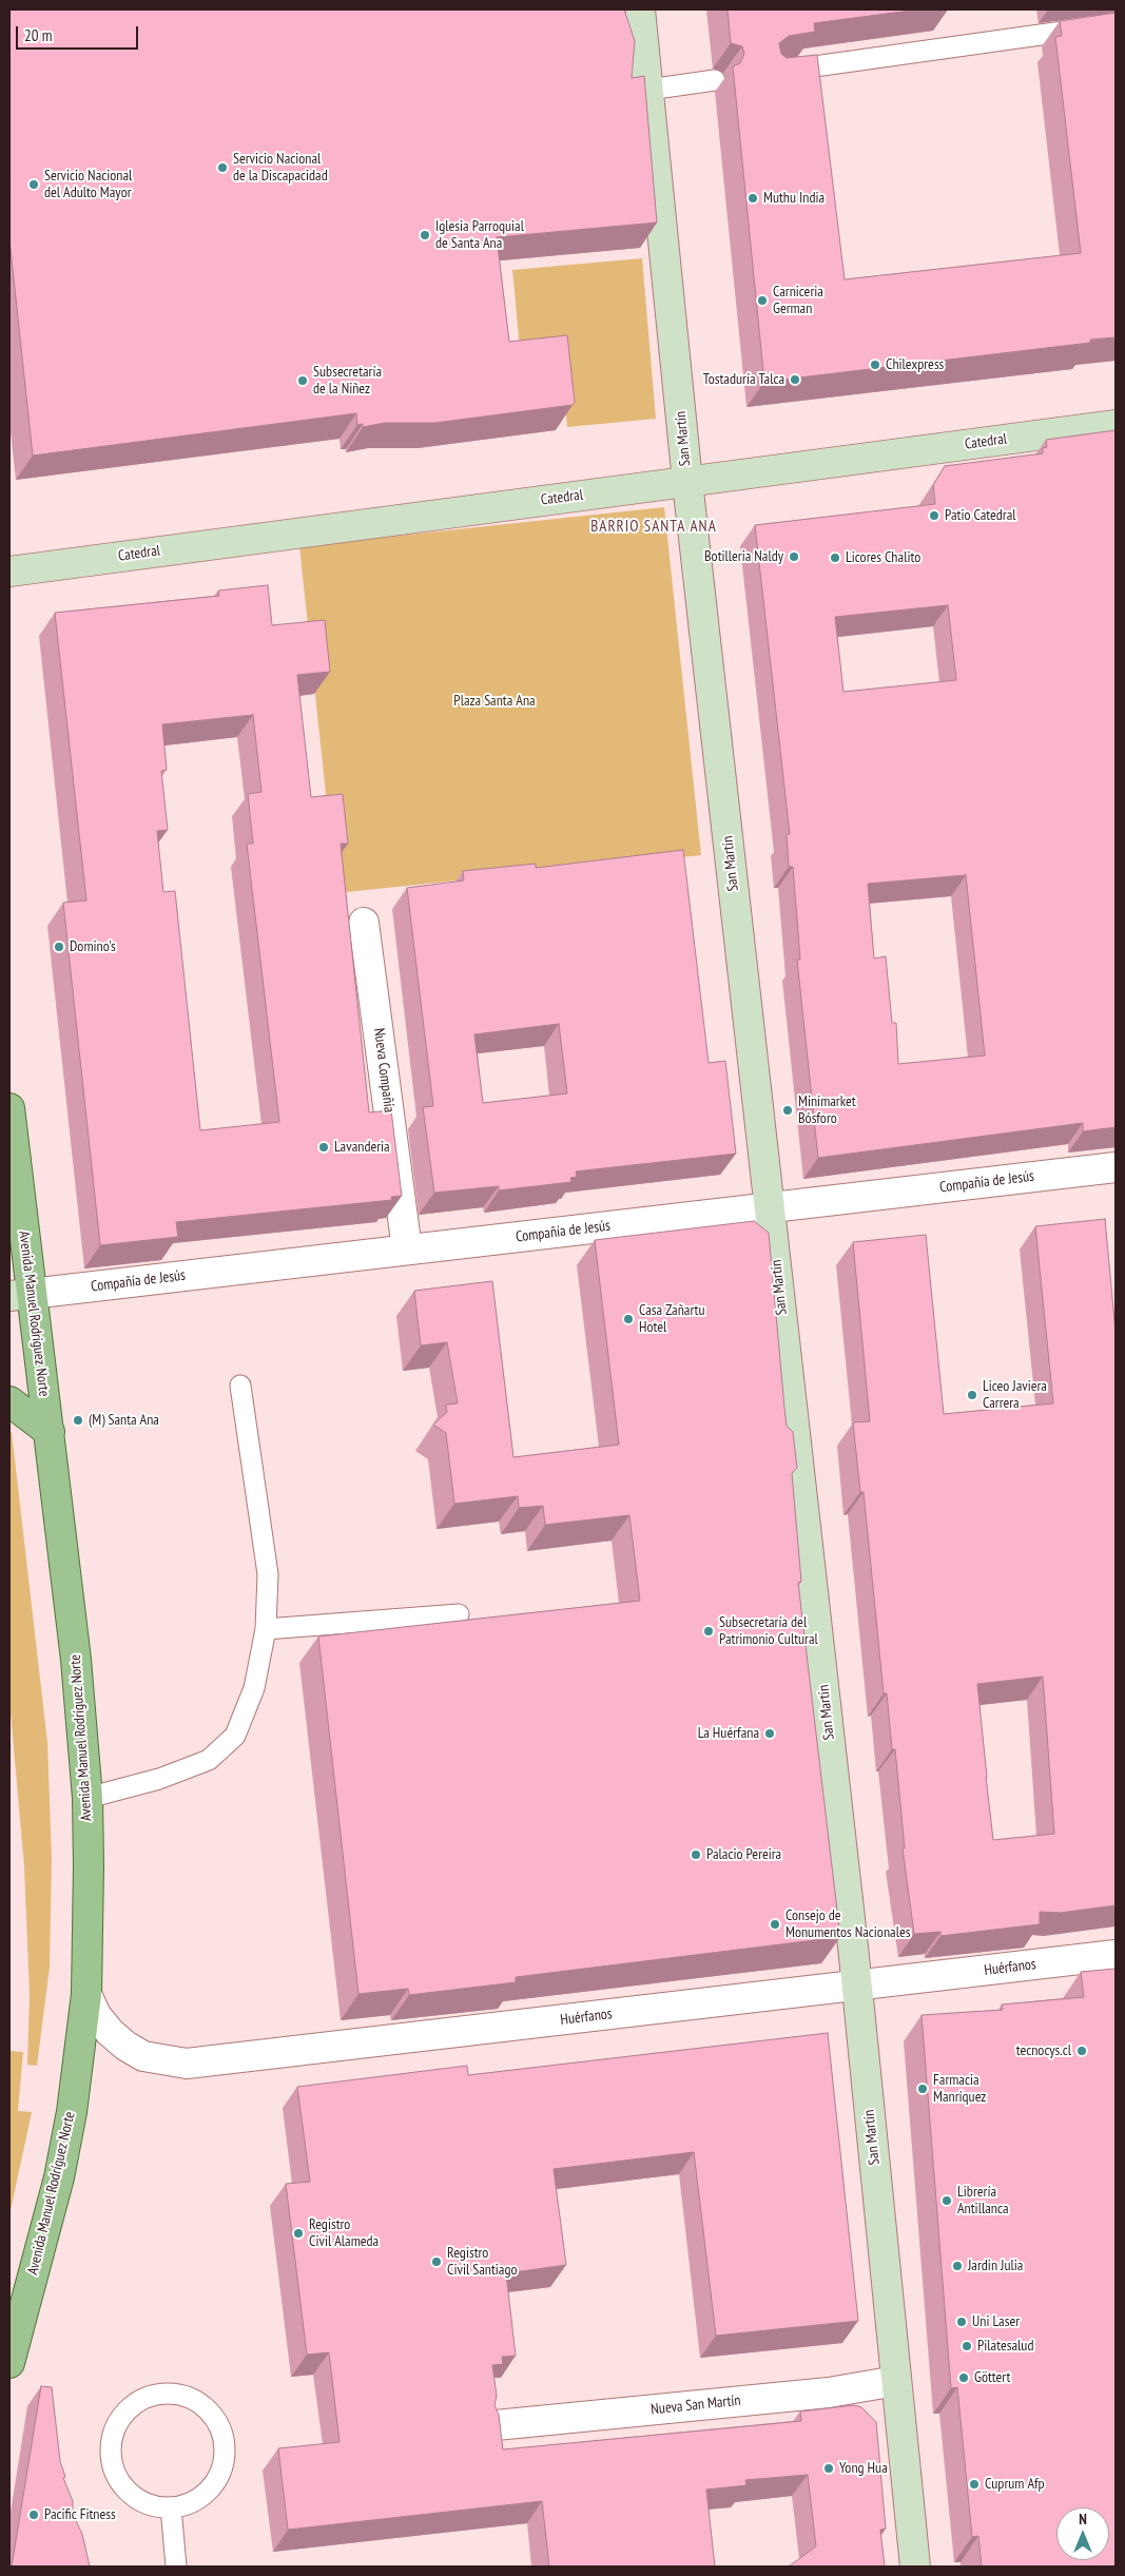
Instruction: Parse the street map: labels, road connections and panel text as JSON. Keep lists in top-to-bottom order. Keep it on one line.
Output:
{"streets":{"main road":["Avenida Manuel Rodríguez Norte"],"street":["San Martín","Catedral","Nueva Compañía","Compañía de Jesús","Huérfanos","Nueva San Martín"]},"crossings":[["San Martín","Catedral"],["San Martín","Compañía de Jesús"],["San Martín","Huérfanos"],["San Martín","Nueva San Martín"],["Nueva Compañía","Compañía de Jesús"],["Compañía de Jesús","Avenida Manuel Rodríguez Norte"],["Avenida Manuel Rodríguez Norte","Huérfanos"]],"districts":["BARRIO SANTA ANA"],"parks":["Plaza Santa Ana"],"places":["Servicio Nacional de la Discapacidad","Servicio Nacional del Adulto Mayor","Muthu India","Iglesia Parroquial de Santa Ana","Carniceria German","Chilexpress","Tostaduría Talca","Subsecretaría de la Niñez","Patio Catedral","Botilleria Naldy","Licores Chalito","Domino's","Minimarket Bósforo","Lavanderia","Casa Zañartu Hotel","Liceo Javiera Carrera","(M) Santa Ana","Subsecretaría del Patrimonio Cultural","La Huérfana","Palacio Pereira","Consejo de Monumentos Nacionales","tecnocys.cl","Farmacia Manríquez","Librería Antillanca","Registro Civil Alameda","Registro Civil Santiago","Jardin Julia","Uni Laser","Pilatesalud","Göttert","Yong Hua","Cuprum Afp","Pacific Fitness"],"scale_bar":"20 m","north":"top"}
